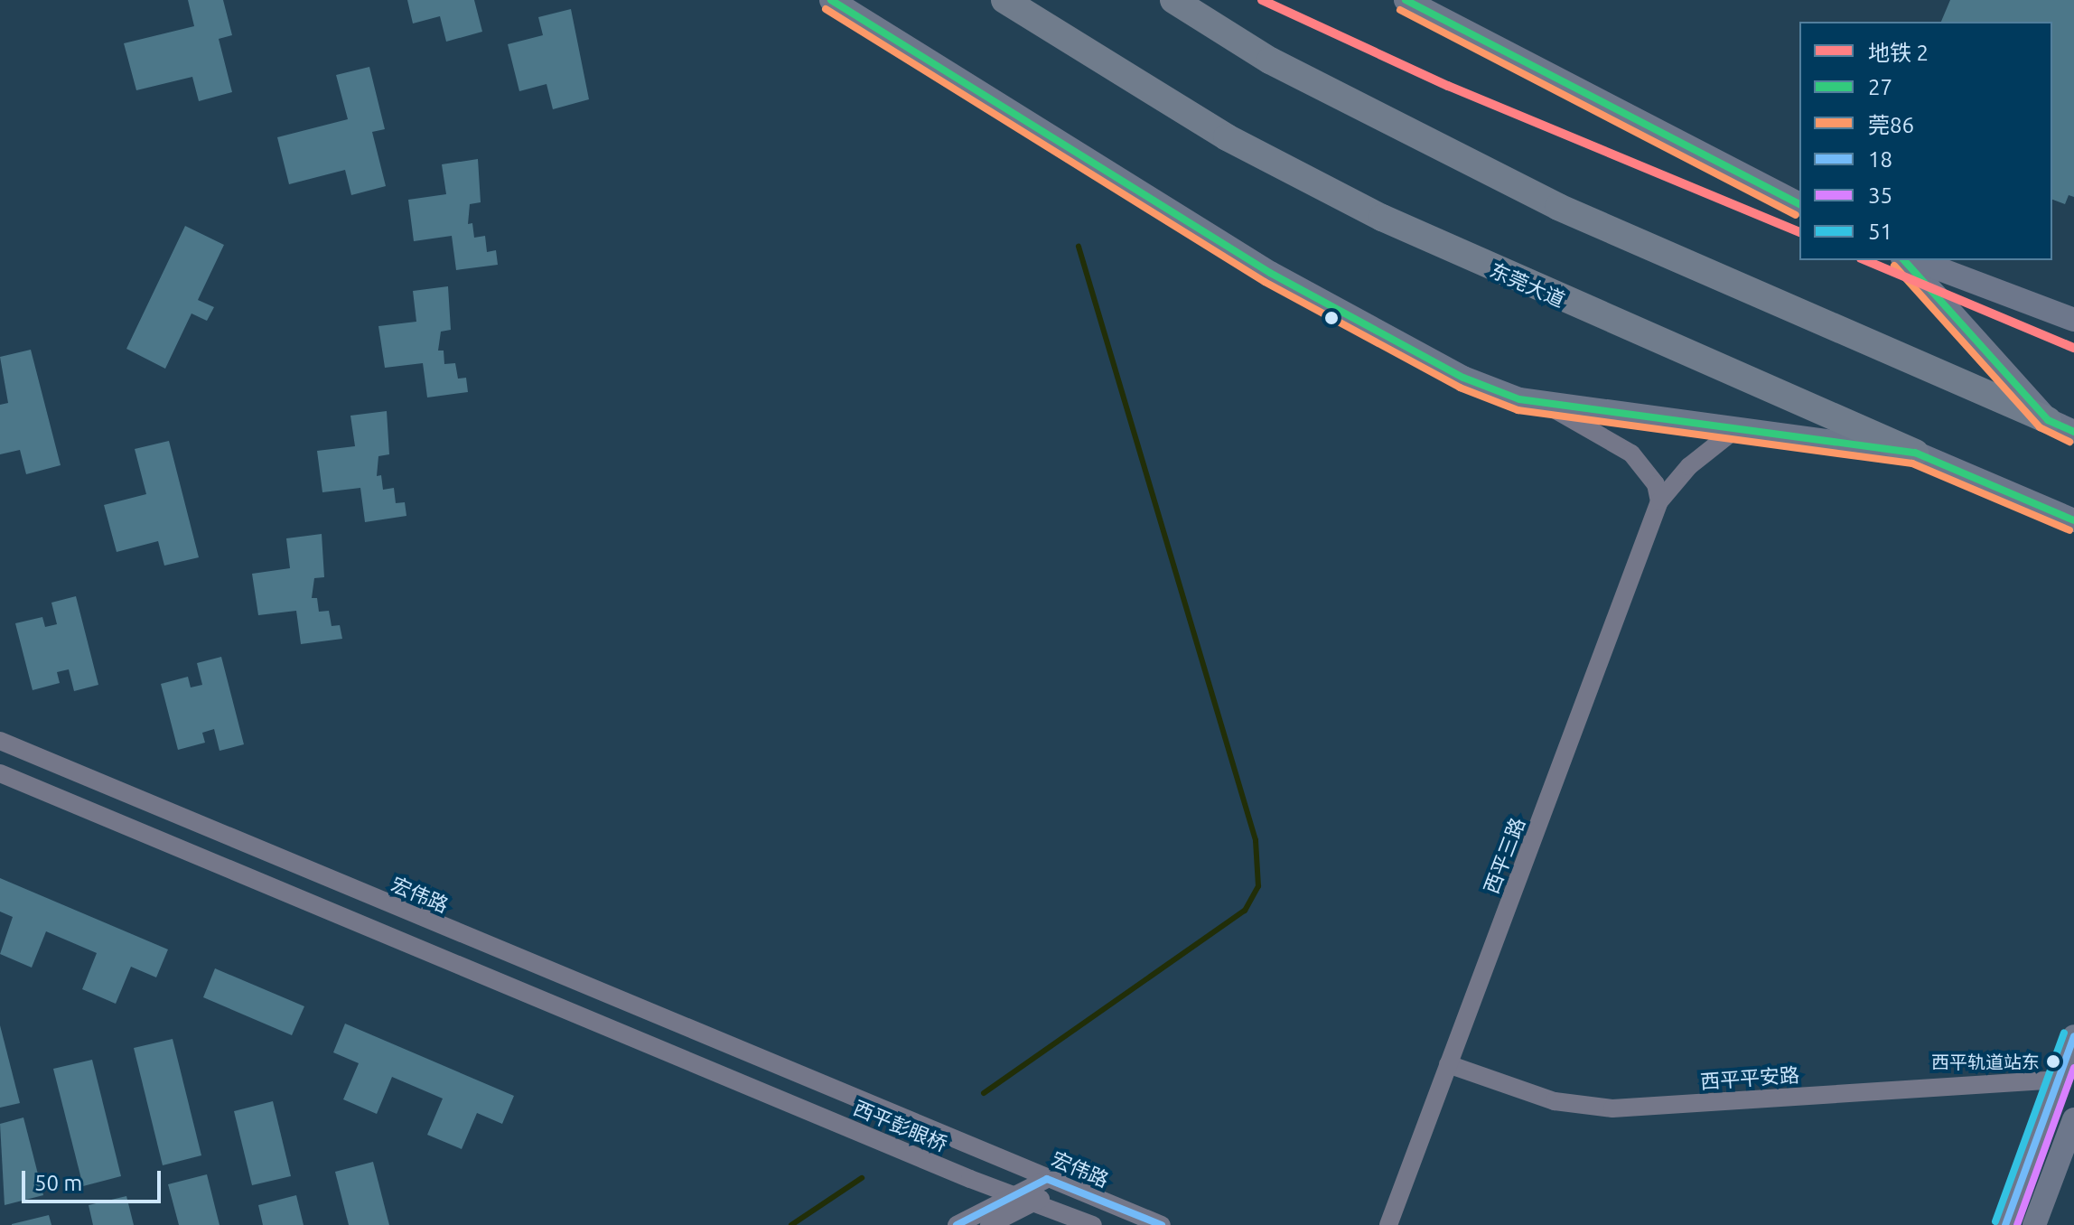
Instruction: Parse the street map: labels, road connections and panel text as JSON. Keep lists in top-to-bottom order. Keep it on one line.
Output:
{"streets":{"highway":["东莞大道"],"street":["西平三路","宏伟路","西平平安路","西平彭眼桥"]},"crossings":[["西平三路","西平平安路"],["宏伟路","西平彭眼桥"]],"places":["西平轨道站东"],"lines":["metro line 2","transit line 27","transit line 莞86","transit line 51","transit line 18","transit line 35"],"legend":["地铁 2","27","莞86","18","35","51"],"scale_bar":"50 m"}
